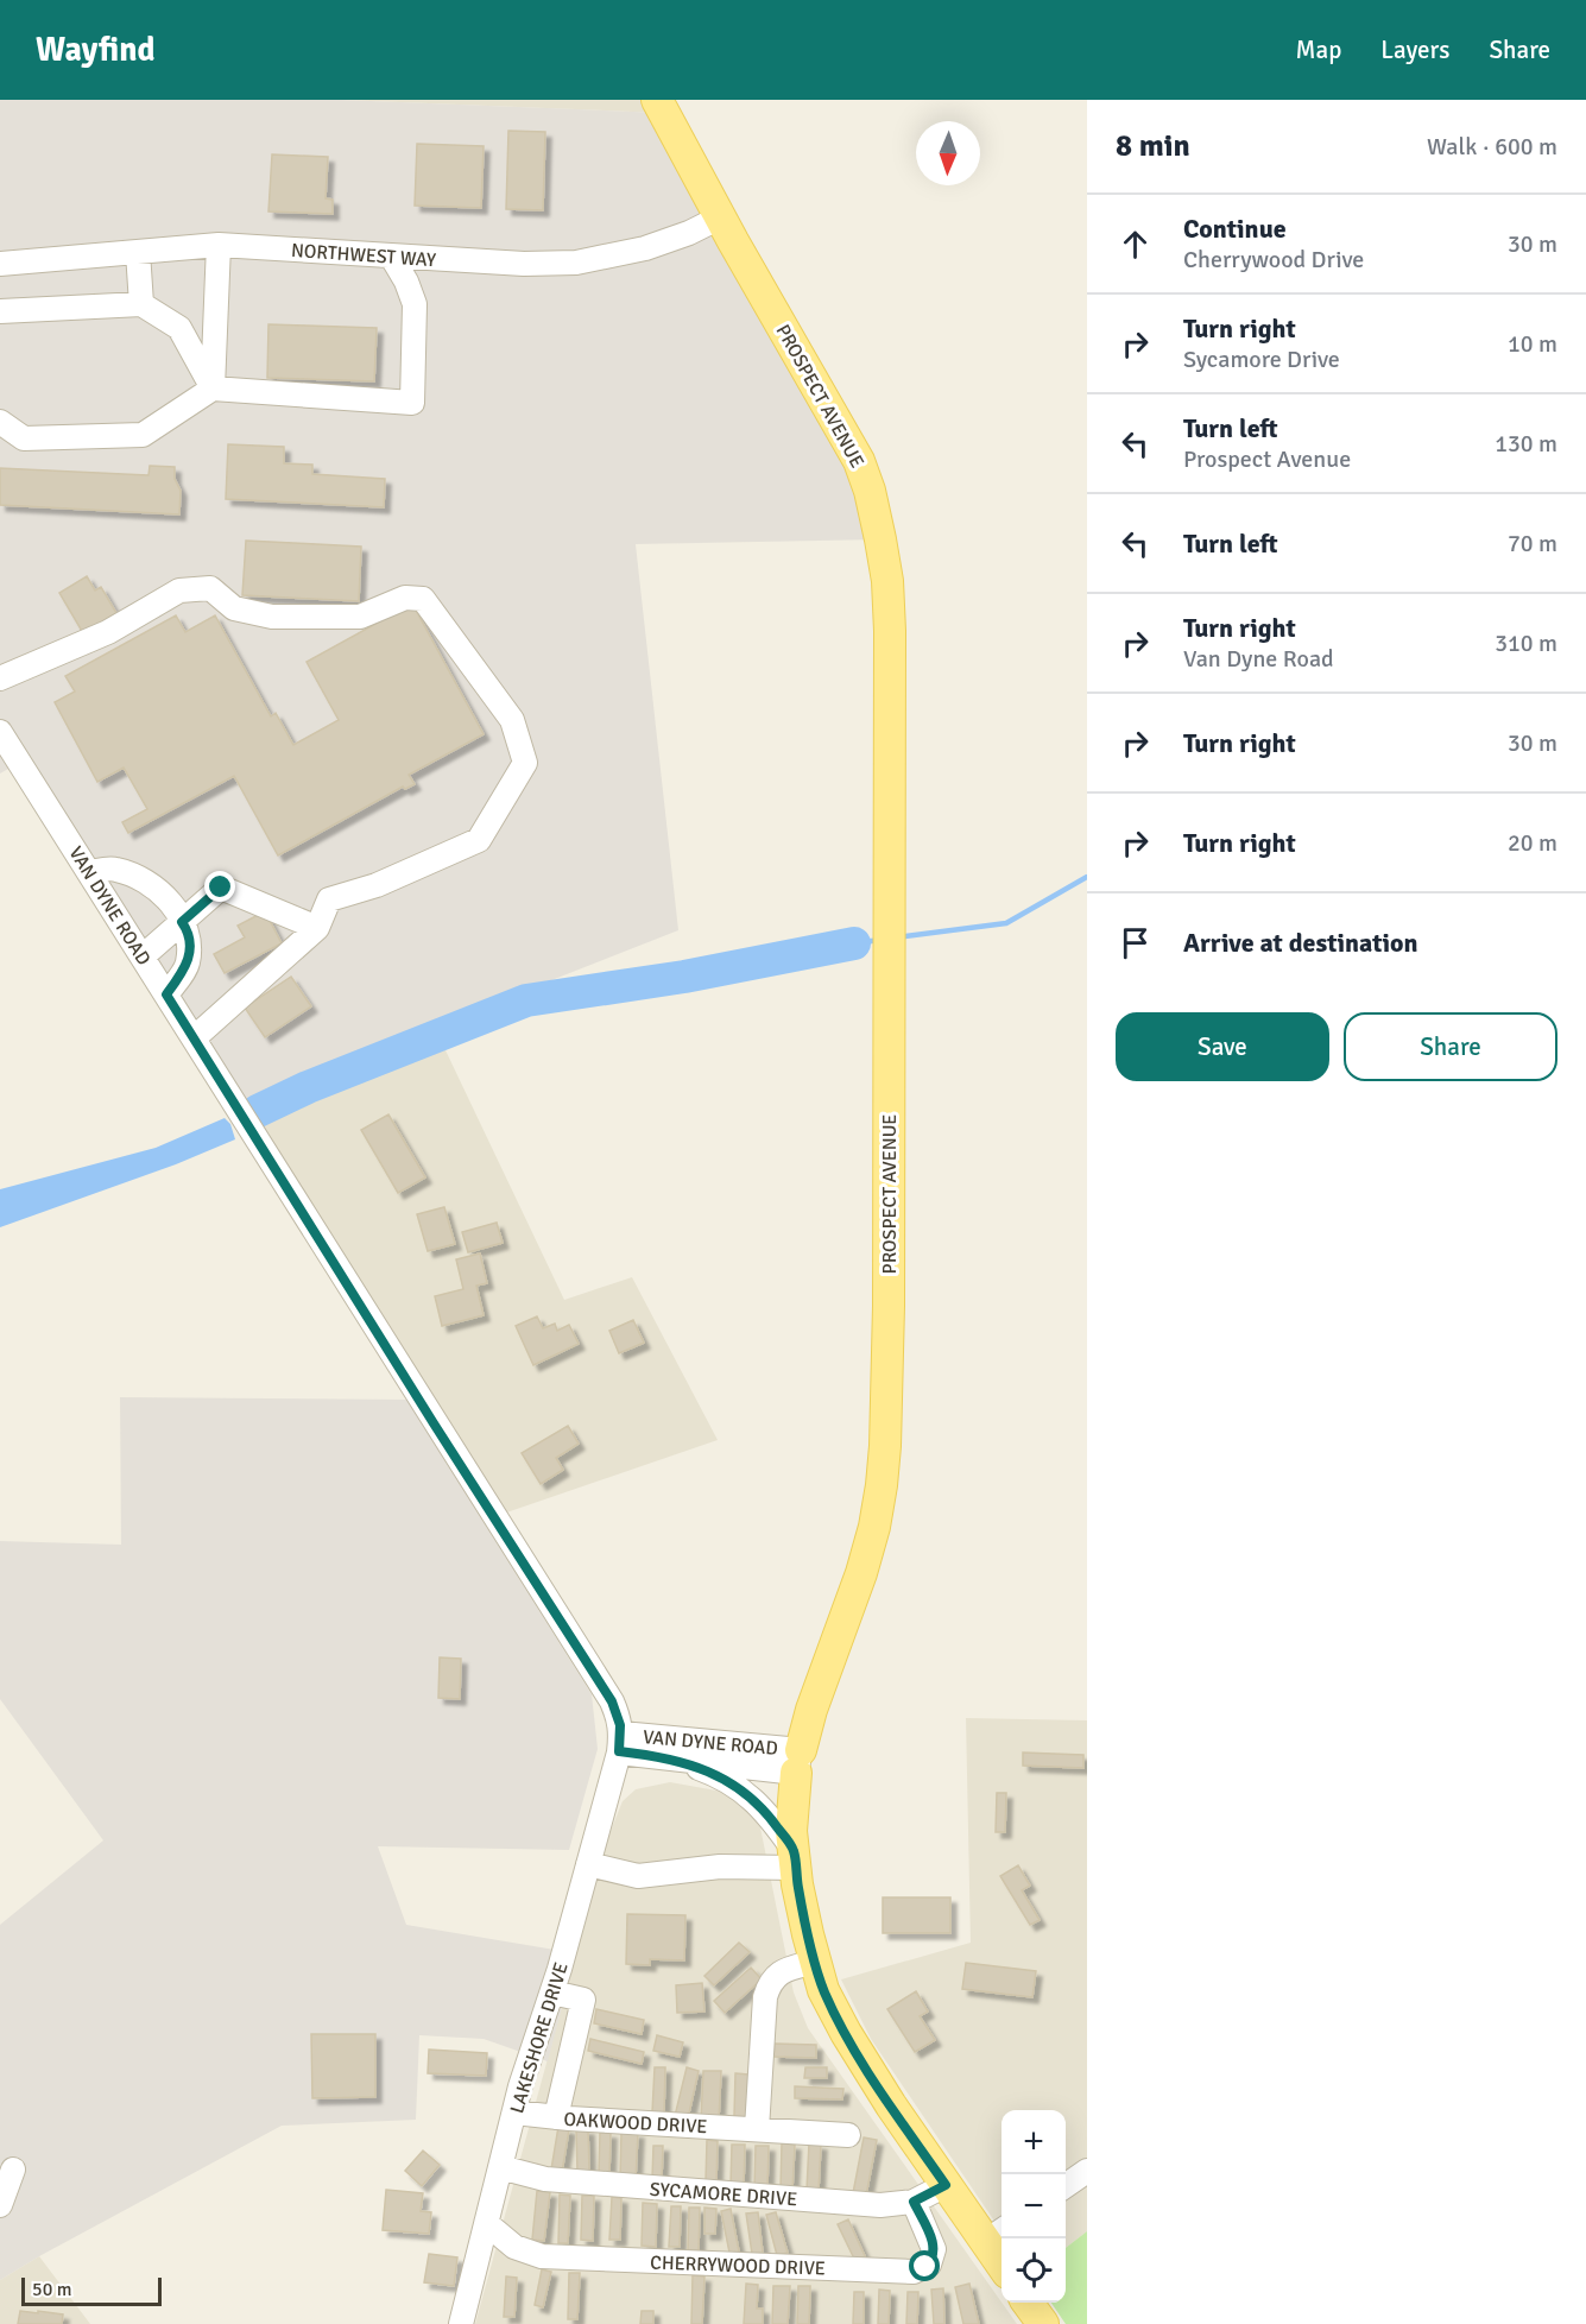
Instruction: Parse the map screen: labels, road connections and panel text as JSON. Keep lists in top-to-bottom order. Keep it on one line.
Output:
{"streets":{"main road":["PROSPECT AVENUE"],"street":["NORTHWEST WAY","VAN DYNE ROAD","LAKESHORE DRIVE","OAKWOOD DRIVE","SYCAMORE DRIVE","CHERRYWOOD DRIVE"]},"crossings":[["NORTHWEST WAY","PROSPECT AVENUE"],["PROSPECT AVENUE","VAN DYNE ROAD"],["PROSPECT AVENUE","SYCAMORE DRIVE"],["VAN DYNE ROAD","LAKESHORE DRIVE"],["LAKESHORE DRIVE","OAKWOOD DRIVE"],["LAKESHORE DRIVE","SYCAMORE DRIVE"],["LAKESHORE DRIVE","CHERRYWOOD DRIVE"],["SYCAMORE DRIVE","CHERRYWOOD DRIVE"]],"scale_bar":"50 m","north":"bottom","page":{"header":"Wayfind","nav":["Map","Layers","Share"],"heading":["8 min","Walk · 600 m"],"list":[["Continue","Cherrywood Drive","30 m"],["Turn right","Sycamore Drive","10 m"],["Turn left","Prospect Avenue","130 m"],["Turn left","70 m"],["Turn right","Van Dyne Road","310 m"],["Turn right","30 m"],["Turn right","20 m"],"Arrive at destination"],"buttons":["Save","Share"],"map_buttons":["+","−"],"scale":"50 m"}}
